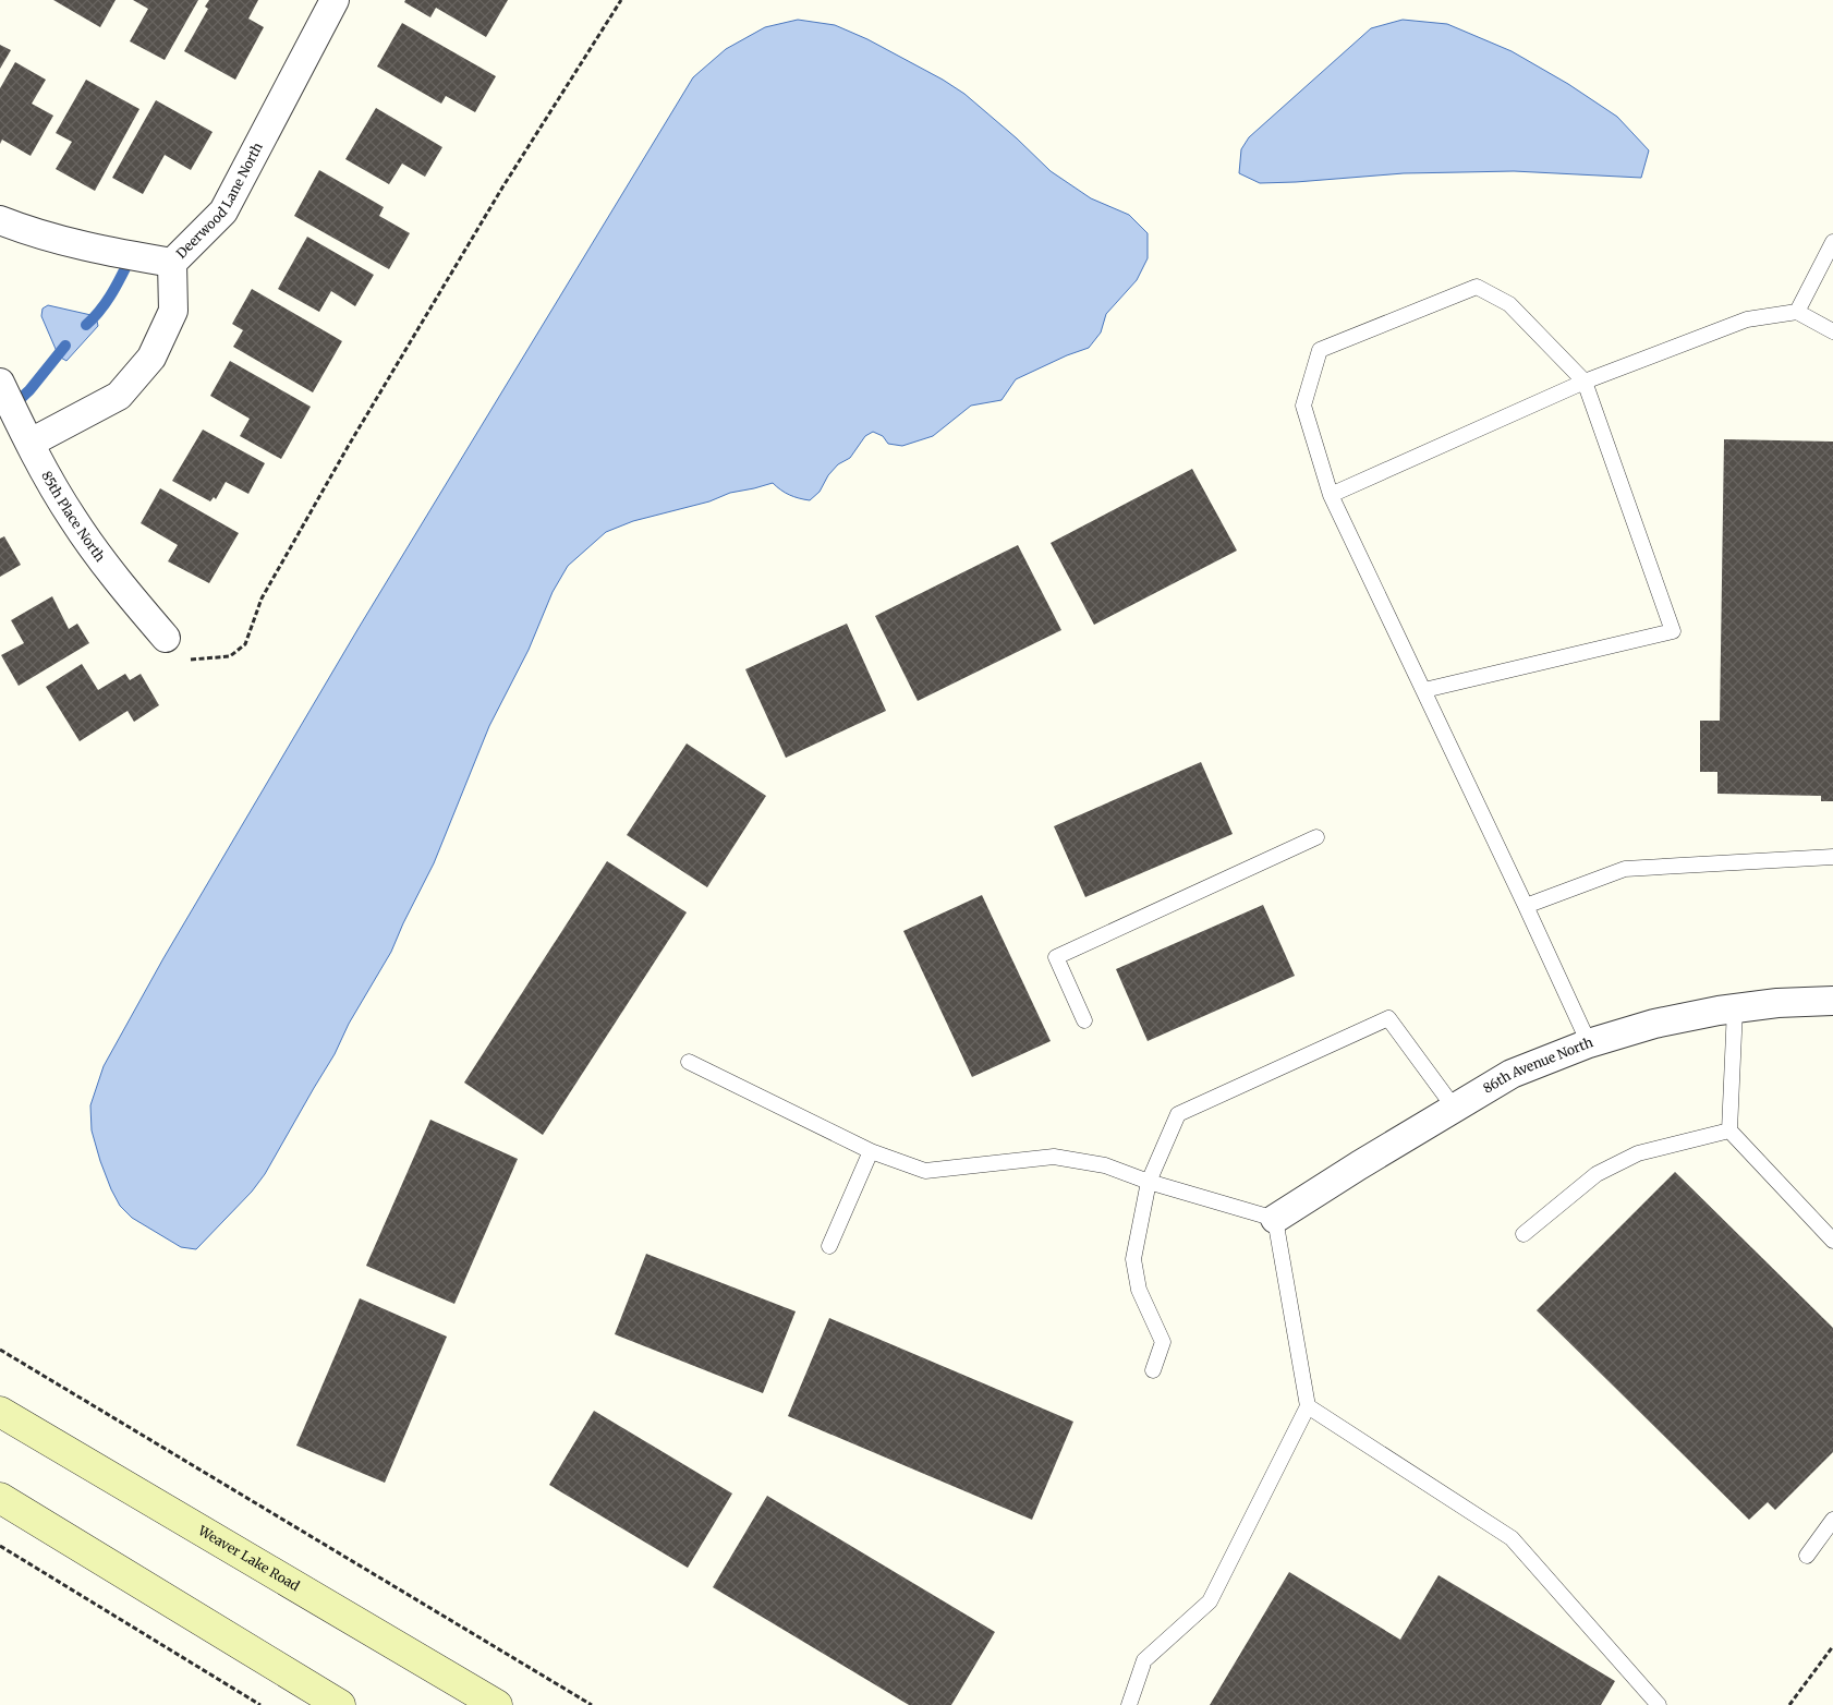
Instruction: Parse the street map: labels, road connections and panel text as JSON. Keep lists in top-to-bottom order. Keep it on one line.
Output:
{"streets":{"main road":["Weaver Lake Road"],"street":["Deerwood Lane North","85th Place North","86th Avenue North"]},"crossings":[["Deerwood Lane North","85th Place North"]]}
